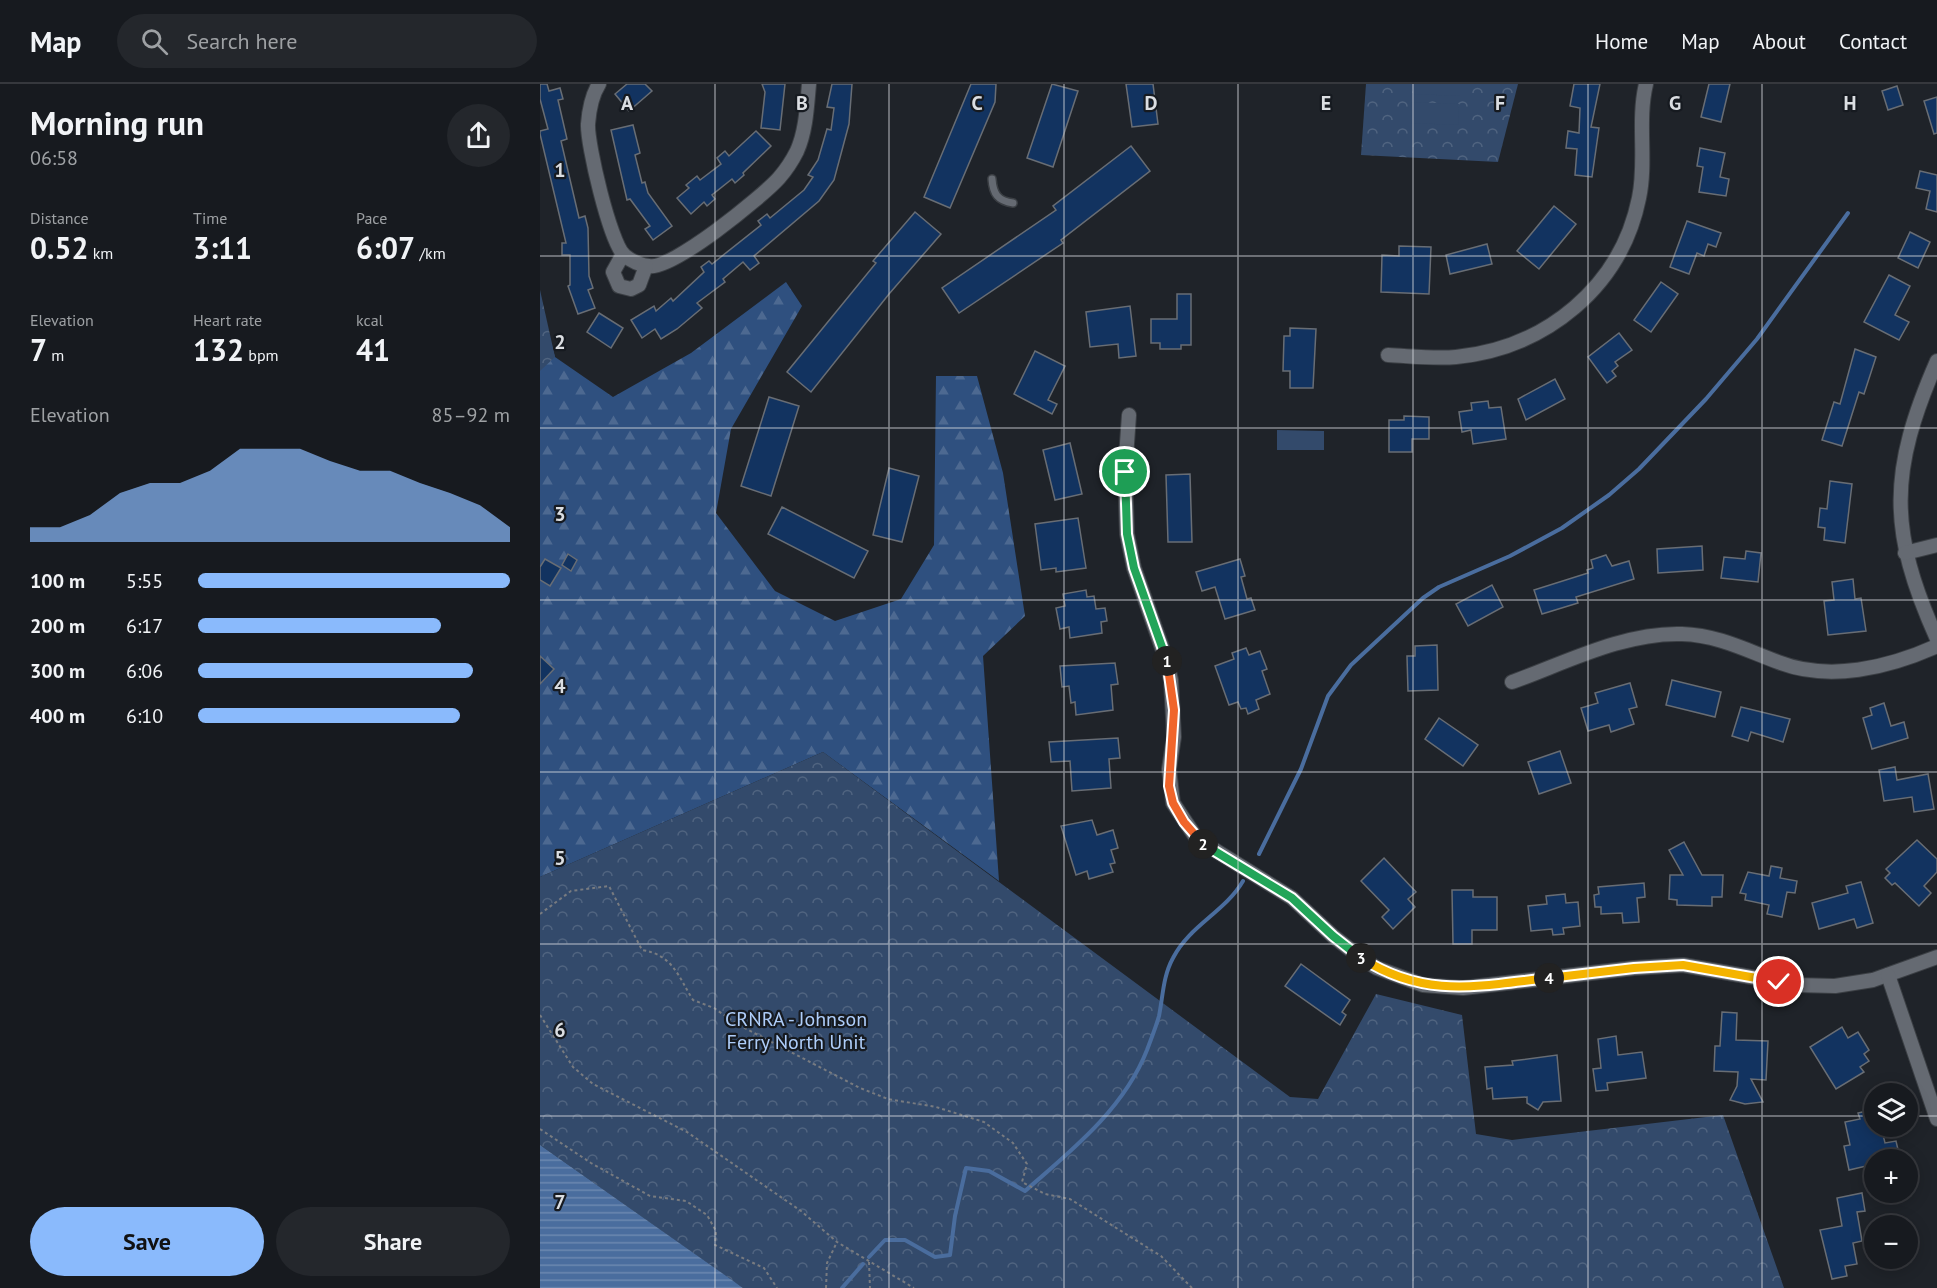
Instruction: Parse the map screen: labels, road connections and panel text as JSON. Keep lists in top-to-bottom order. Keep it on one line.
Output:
{"parks":["CRNRA - Johnson Ferry North Unit"],"page":{"header":"Map","search":"Search here","nav":["Home","Map","About","Contact"],"heading":["Morning run","06:58"],"stats":[["Distance","0.52 km"],["Time","3:11"],["Pace","6:07 /km"],["Elevation","7 m"],["Heart rate","132 bpm"],["kcal","41"]],"chart":["Elevation","85–92 m"],"list":[{"name":"100 m","note":"5:55"},{"name":"200 m","note":"6:17"},{"name":"300 m","note":"6:06"},{"name":"400 m","note":"6:10"}],"pins":["1","2","3","4"],"map_buttons":["+","−"],"buttons":["Save","Share"]},"grid":{"columns":["A","B","C","D","E","F","G","H"],"rows":["1","2","3","4","5","6","7"]}}
